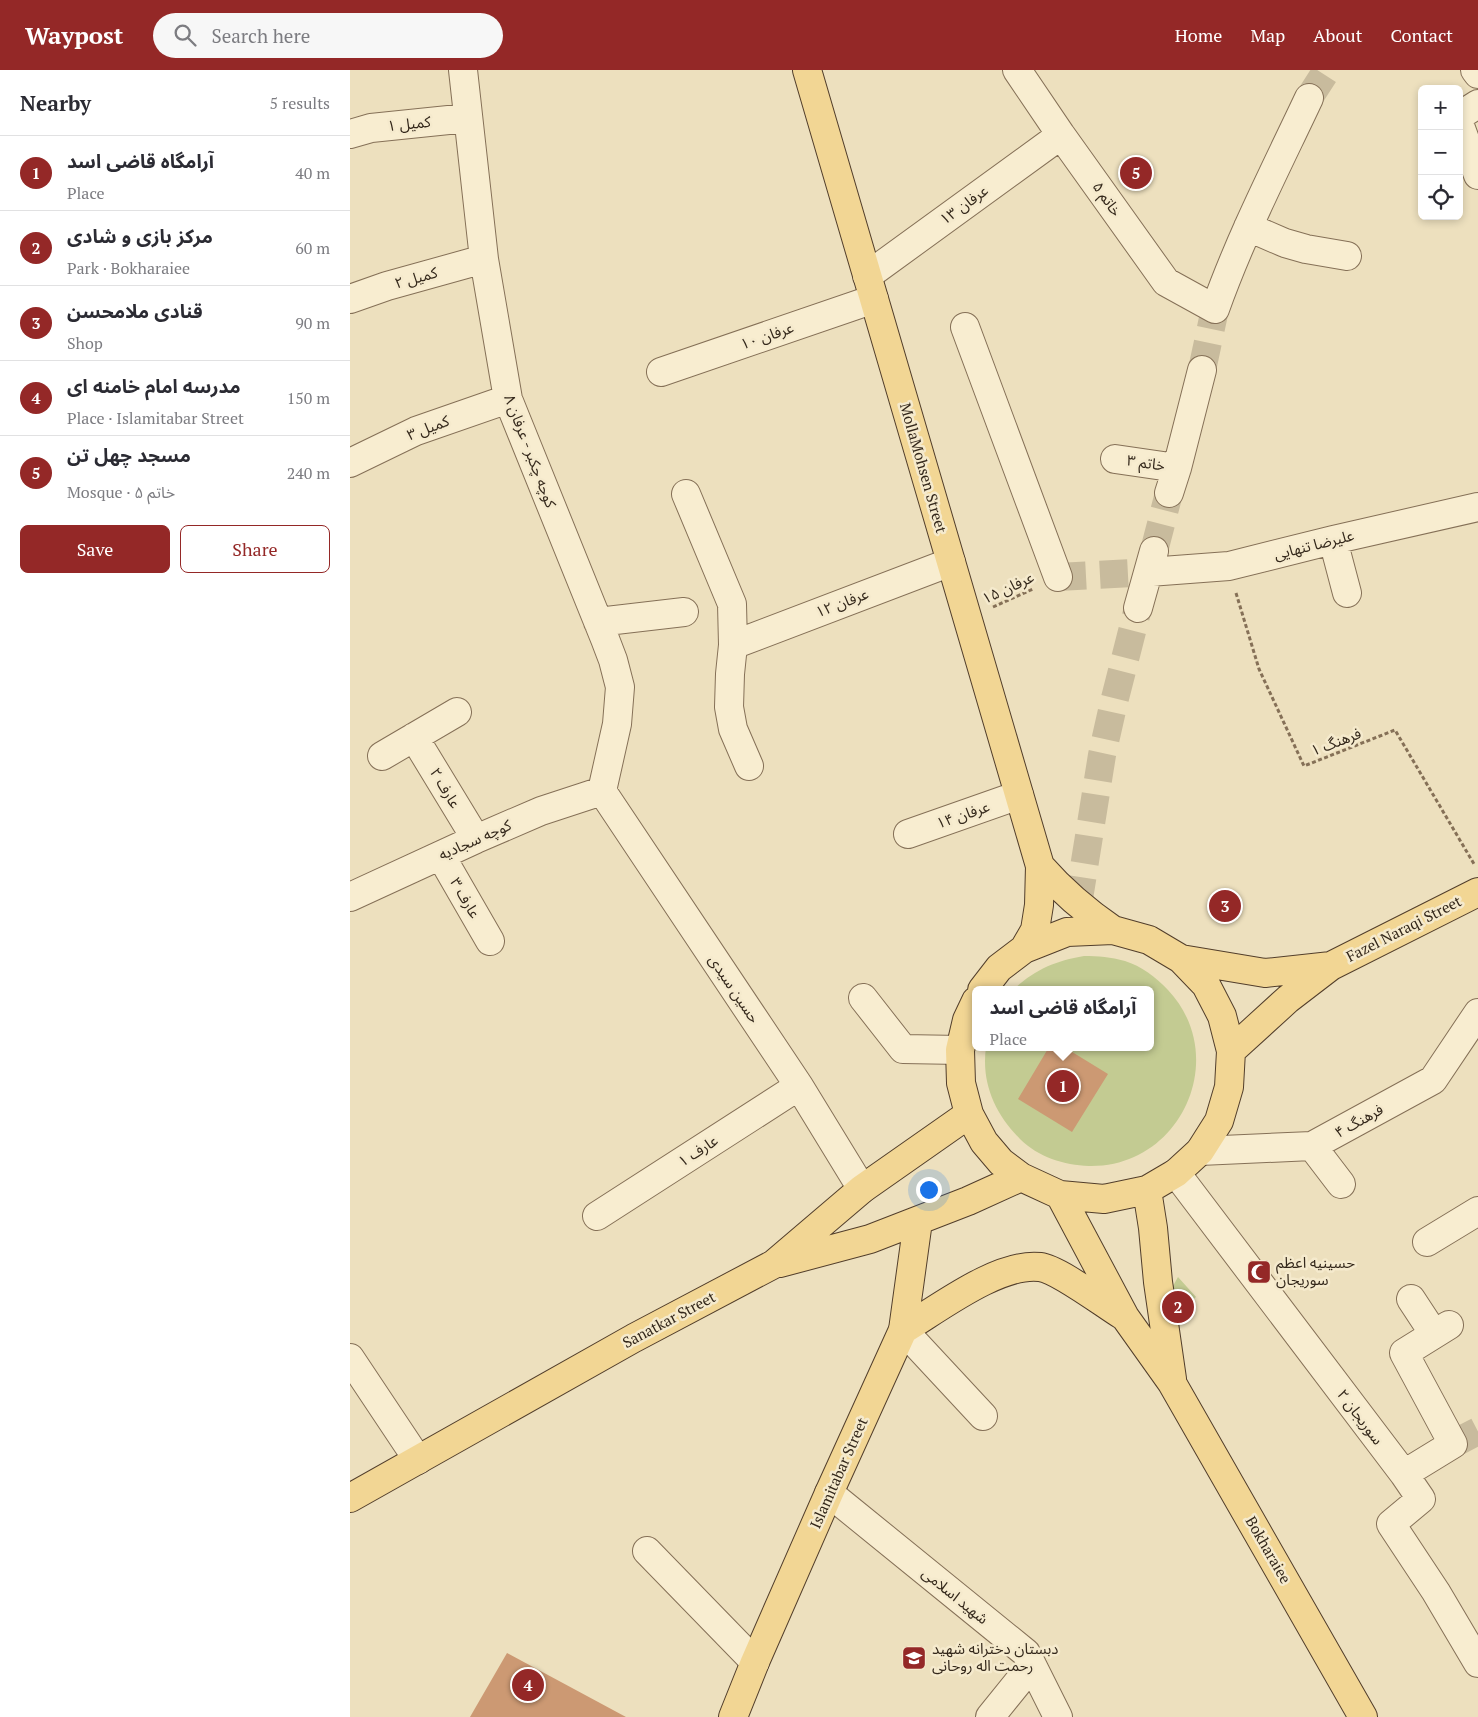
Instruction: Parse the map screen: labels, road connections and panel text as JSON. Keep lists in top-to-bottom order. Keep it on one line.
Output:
{"streets":{"main road":["MollaMohsen Street","Fazel Naraqi Street","Sanatkar Street","Islamitabar Street","Bokharaiee"],"street":["کمیل ۱","خاتم ۵","عرفان ۱۳","کمیل ۲","عرفان ۱۰","کمیل ۳","کوچه چکبر - عرفان ۸","خاتم ۳","علیرضا تنهایی","عرفان ۱۲","عارف ۲","عرفان ۱۴","کوچه سجادیه","عارف ۳","حسین سیدی","فرهنگ ۴","عارف ۱","سوریجان ۲","شهید اسلامی"],"path":["عرفان ۱۵","فرهنگ ۱"]},"crossings":[["کمیل ۱","کوچه چکبر - عرفان ۸"],["خاتم ۵","عرفان ۱۳"],["عرفان ۱۳","عرفان ۱۰"],["عرفان ۱۳","MollaMohsen Street"],["کمیل ۲","کوچه چکبر - عرفان ۸"],["عرفان ۱۰","MollaMohsen Street"],["کمیل ۳","کوچه چکبر - عرفان ۸"],["کوچه چکبر - عرفان ۸","کوچه سجادیه"],["کوچه چکبر - عرفان ۸","حسین سیدی"],["MollaMohsen Street","عرفان ۱۵"],["MollaMohsen Street","عرفان ۱۲"],["MollaMohsen Street","عرفان ۱۴"],["علیرضا تنهایی","فرهنگ ۱"],["فرهنگ ۱","Fazel Naraqi Street"],["عارف ۲","کوچه سجادیه"],["کوچه سجادیه","عارف ۳"],["کوچه سجادیه","حسین سیدی"],["حسین سیدی","عارف ۱"],["حسین سیدی","Sanatkar Street"],["Islamitabar Street","شهید اسلامی"]],"places":{"mosque":["حسینیه اعظم سوریجان"],"school or university":["دبستان دخترانه شهید رحمت اله روحانی"]},"page":{"header":"Waypost","search":"Search here","nav":["Home","Map","About","Contact"],"heading":["Nearby","5 results"],"map_buttons":["+","−"],"list":[{"mark":"1","name":"آرامگاه قاضی اسد","note":"Place","value":"40 m"},{"mark":"2","name":"مرکز بازی و شادی","note":"Park · Bokharaiee","value":"60 m"},{"mark":"3","name":"قنادی ملامحسن","note":"Shop","value":"90 m"},{"mark":"4","name":"مدرسه امام خامنه ای","note":"Place · Islamitabar Street","value":"150 m"},{"mark":"5","name":"مسجد چهل تن","note":"Mosque · خاتم ۵","value":"240 m"}],"pins":["5","3","1","2","4"],"buttons":["Save","Share"],"popup":["آرامگاه قاضی اسد","Place"]}}
